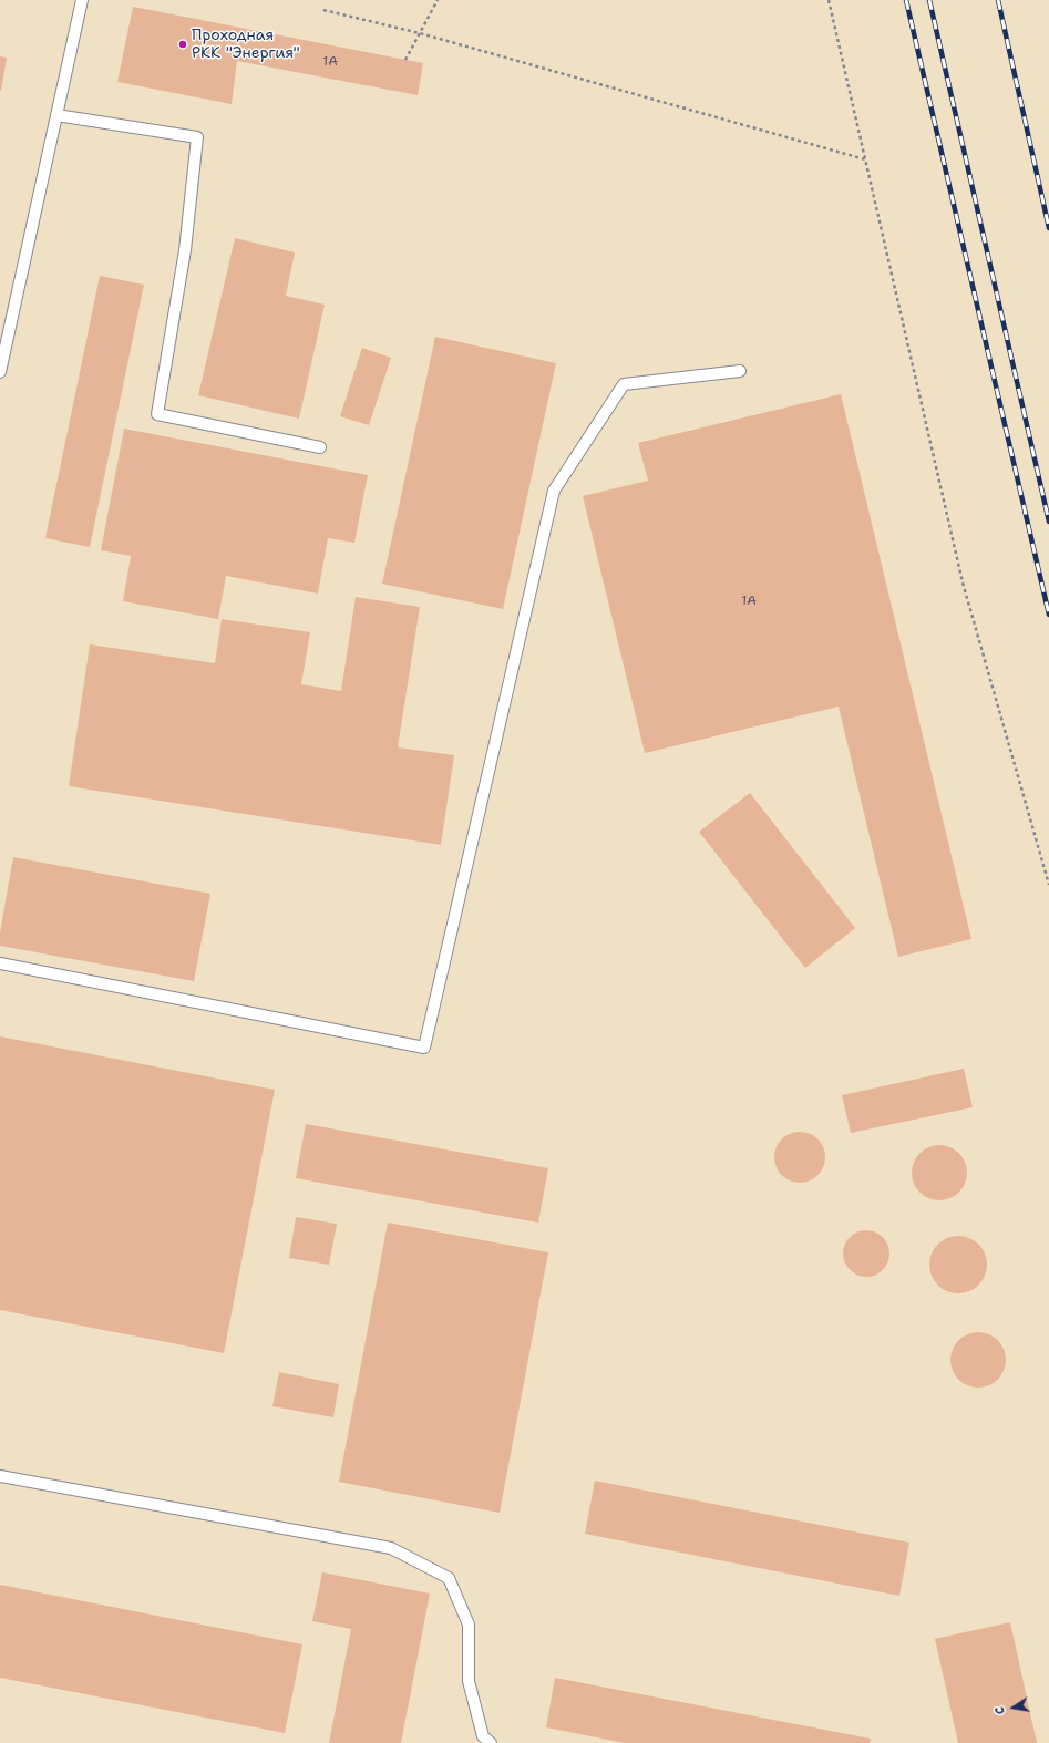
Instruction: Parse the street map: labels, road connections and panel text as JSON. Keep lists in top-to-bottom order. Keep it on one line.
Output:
{"places":["Проходная РКК \"Энергия\""],"house_numbers":["1А","1А"],"north":"left"}
